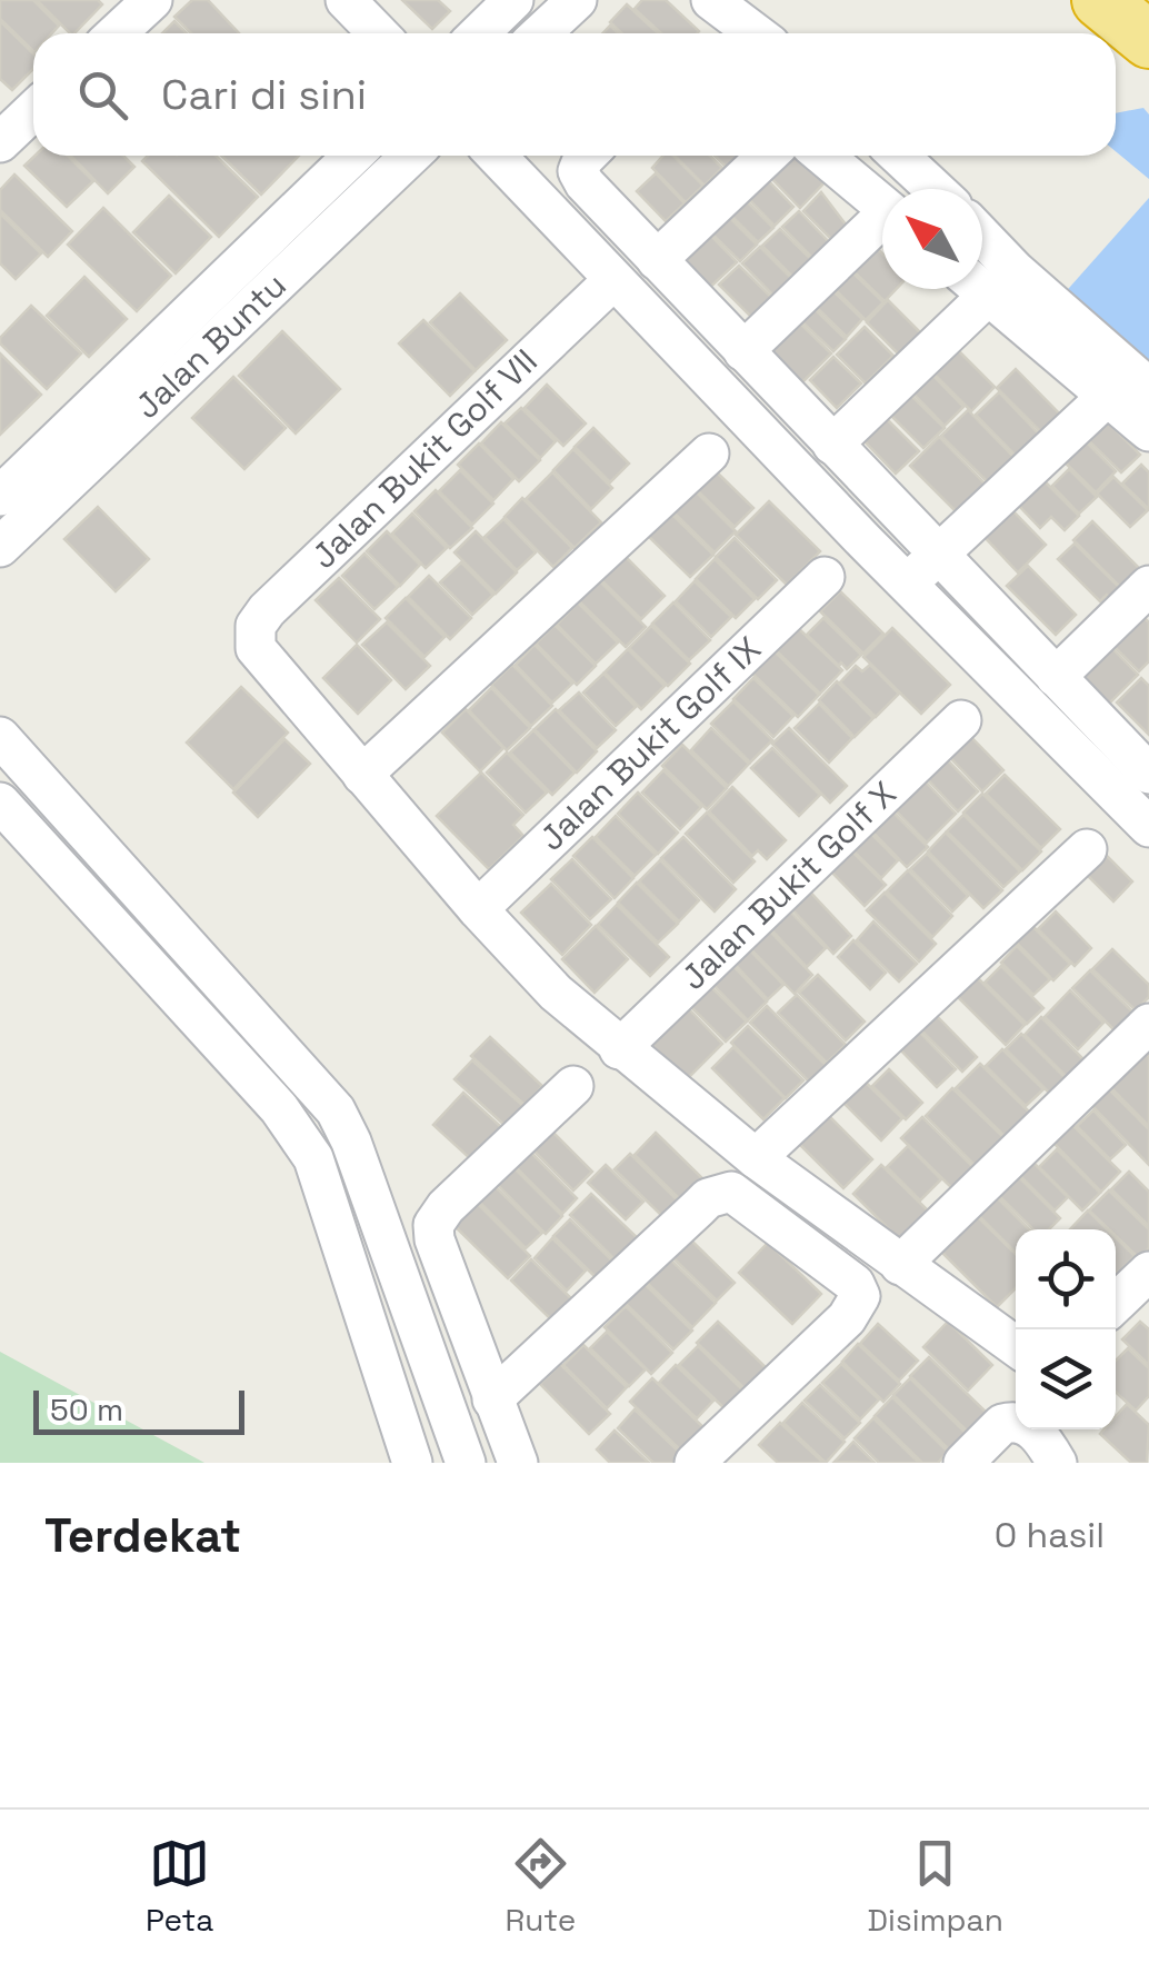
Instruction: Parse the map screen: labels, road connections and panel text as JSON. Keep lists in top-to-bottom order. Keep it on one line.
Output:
{"streets":{"street":["Jalan Buntu","Jalan Bukit Golf VII","Jalan Bukit Golf IX","Jalan Bukit Golf X"]},"scale_bar":"50 m","north":"top left","page":{"search":"Cari di sini","scale":"50 m","heading":["Terdekat","0 hasil"],"nav":["Peta","Rute","Disimpan"]}}
